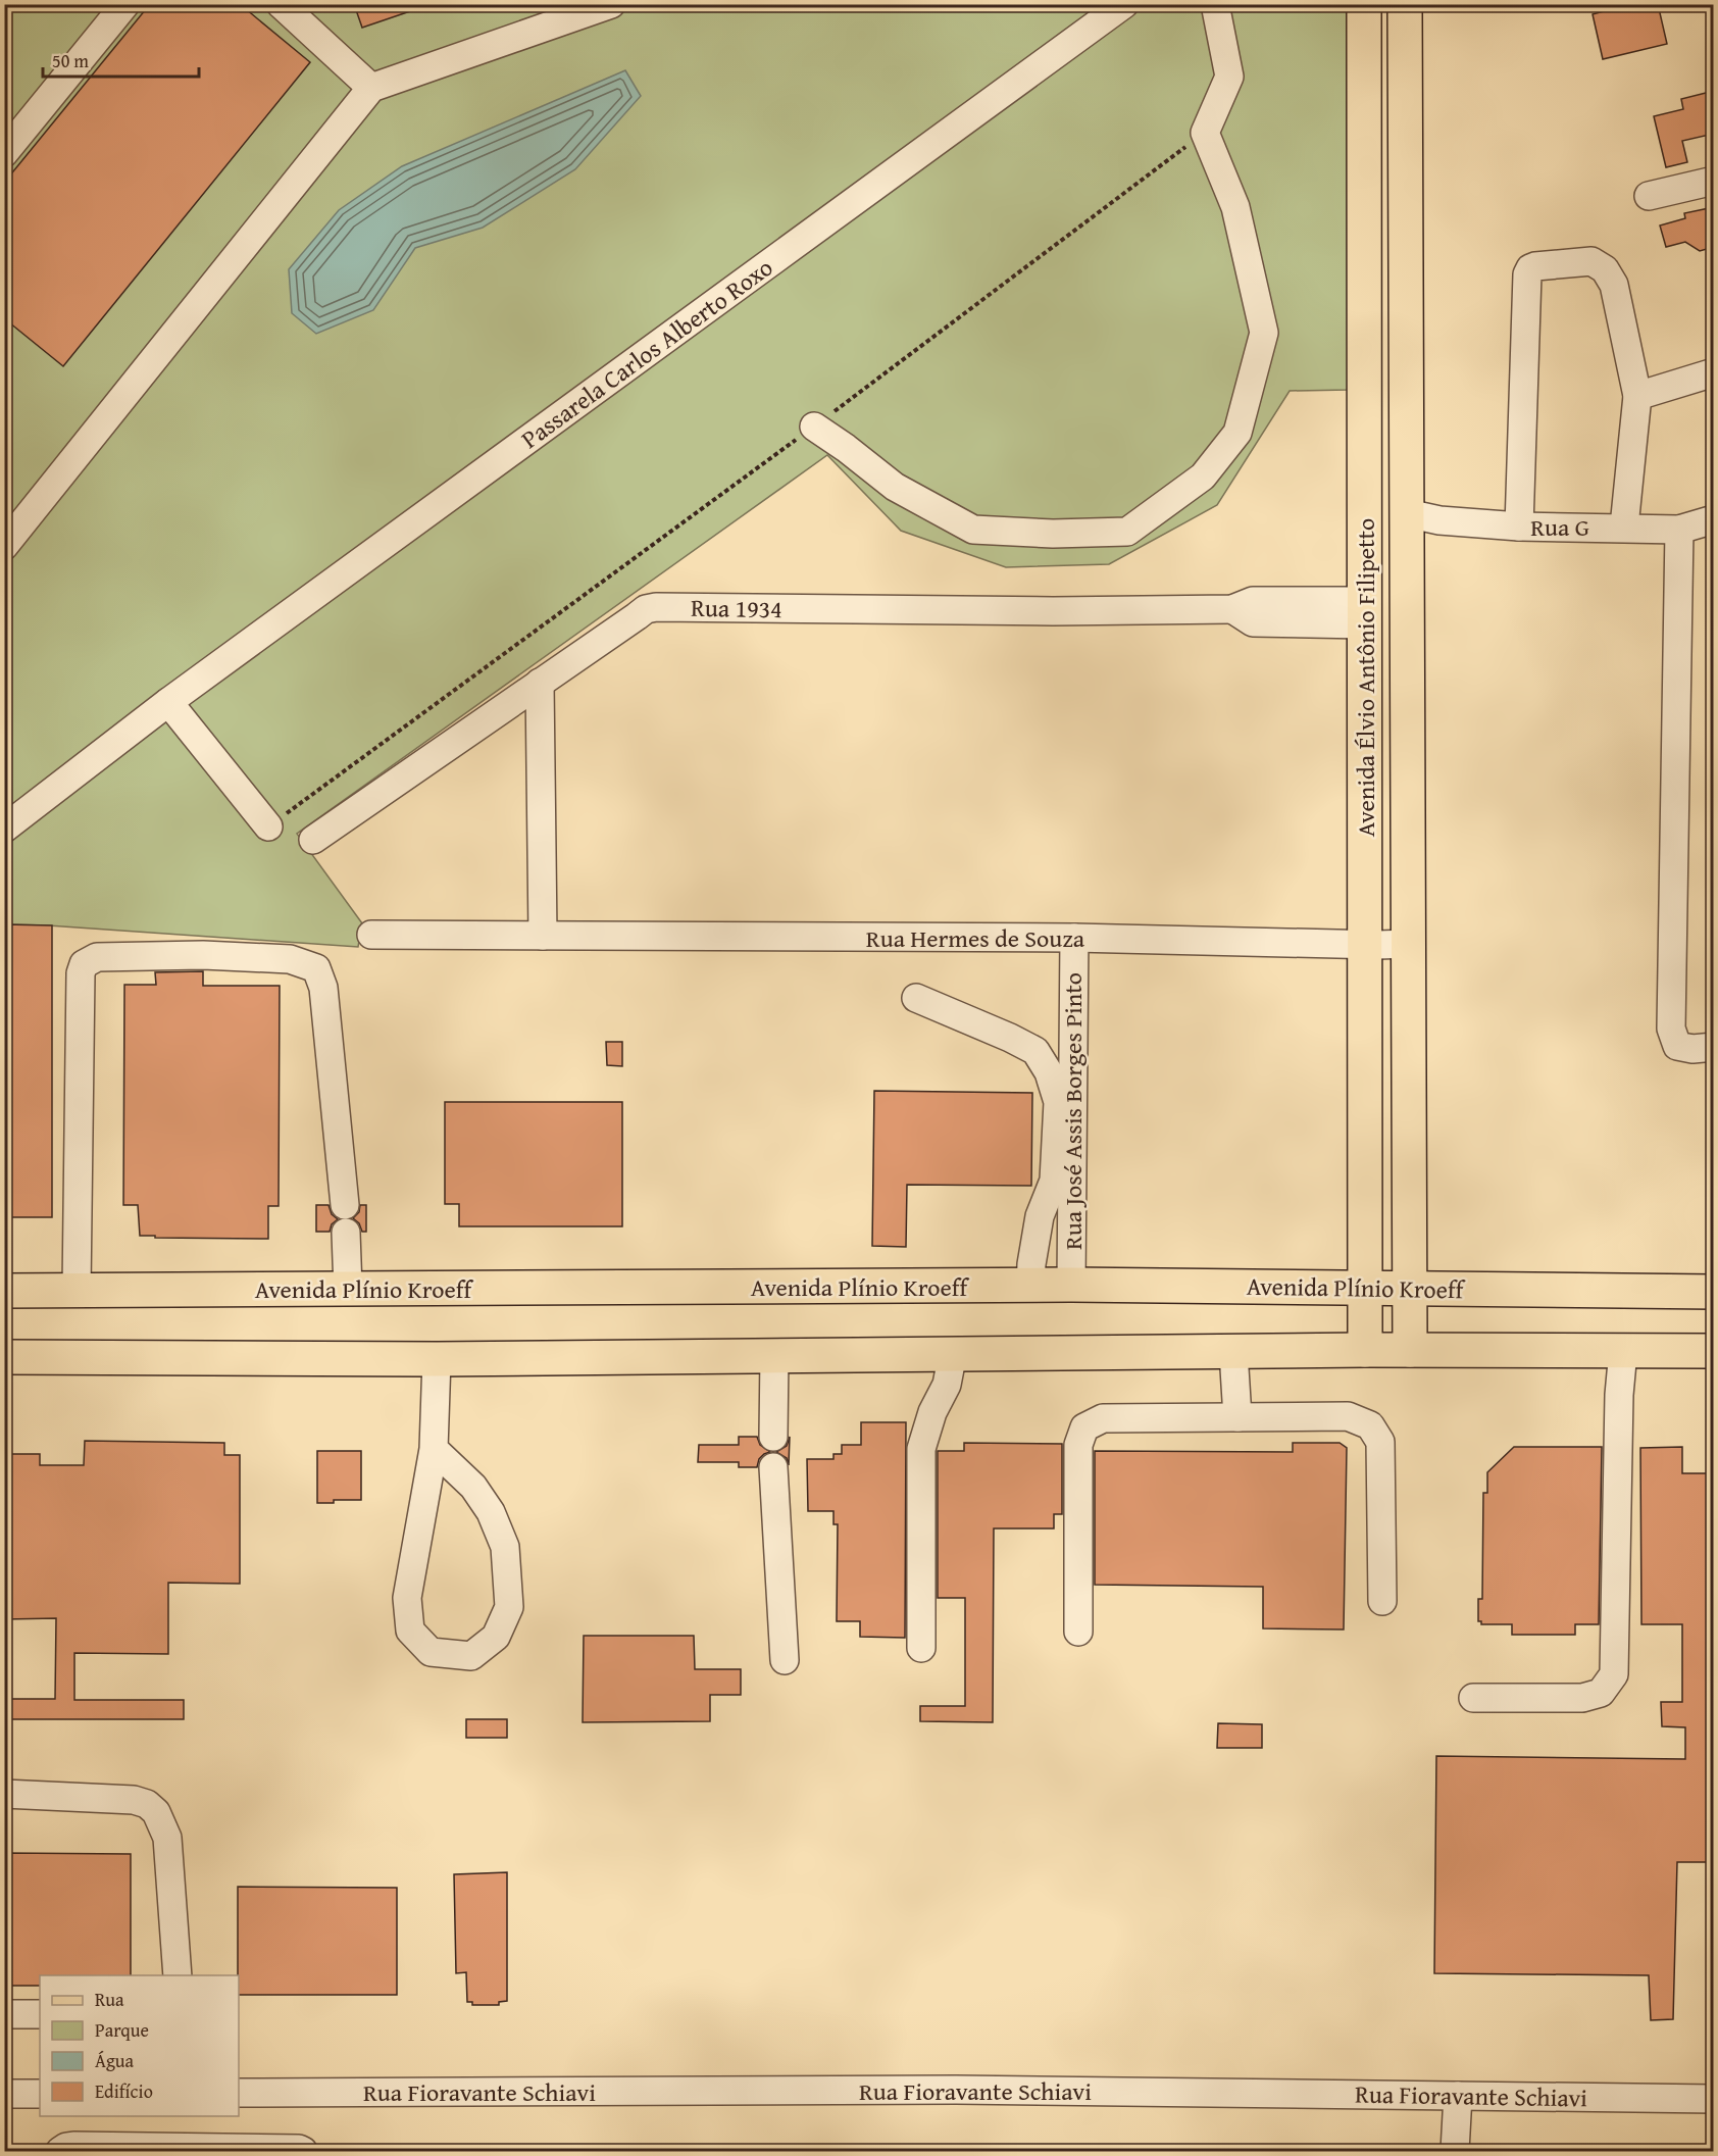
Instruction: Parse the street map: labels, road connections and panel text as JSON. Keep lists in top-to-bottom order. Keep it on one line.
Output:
{"streets":{"main road":["Avenida Élvio Antônio Filipetto","Avenida Plínio Kroeff"],"street":["Passarela Carlos Alberto Roxo","Rua G","Rua 1934","Rua Hermes de Souza","Rua José Assis Borges Pinto","Rua Fioravante Schiavi"]},"crossings":[["Rua G","Avenida Élvio Antônio Filipetto"],["Rua 1934","Avenida Élvio Antônio Filipetto"],["Avenida Élvio Antônio Filipetto","Rua Hermes de Souza"],["Avenida Élvio Antônio Filipetto","Avenida Plínio Kroeff"],["Rua Hermes de Souza","Rua José Assis Borges Pinto"],["Rua José Assis Borges Pinto","Avenida Plínio Kroeff"]],"legend":["Rua","Parque","Água","Edifício"],"scale_bar":"50 m"}
